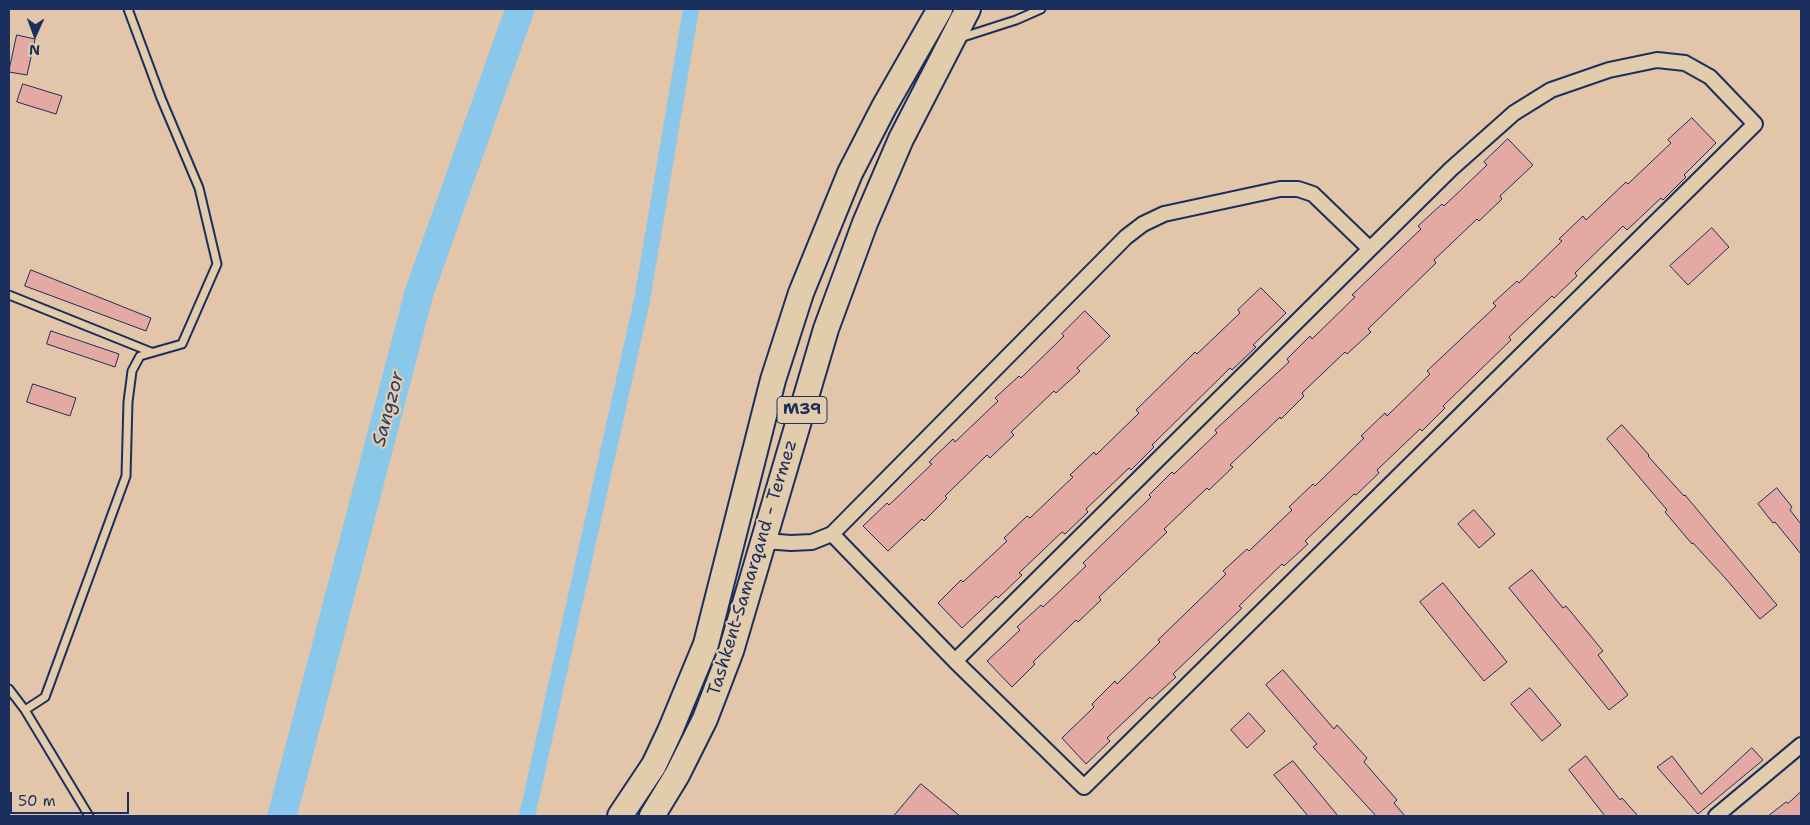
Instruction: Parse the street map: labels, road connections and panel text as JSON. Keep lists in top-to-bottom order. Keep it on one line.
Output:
{"streets":{"highway":["M39","Tashkent-Samarqand - Termez"]},"water":["Sangzor"],"scale_bar":"50 m","north":"bottom"}
